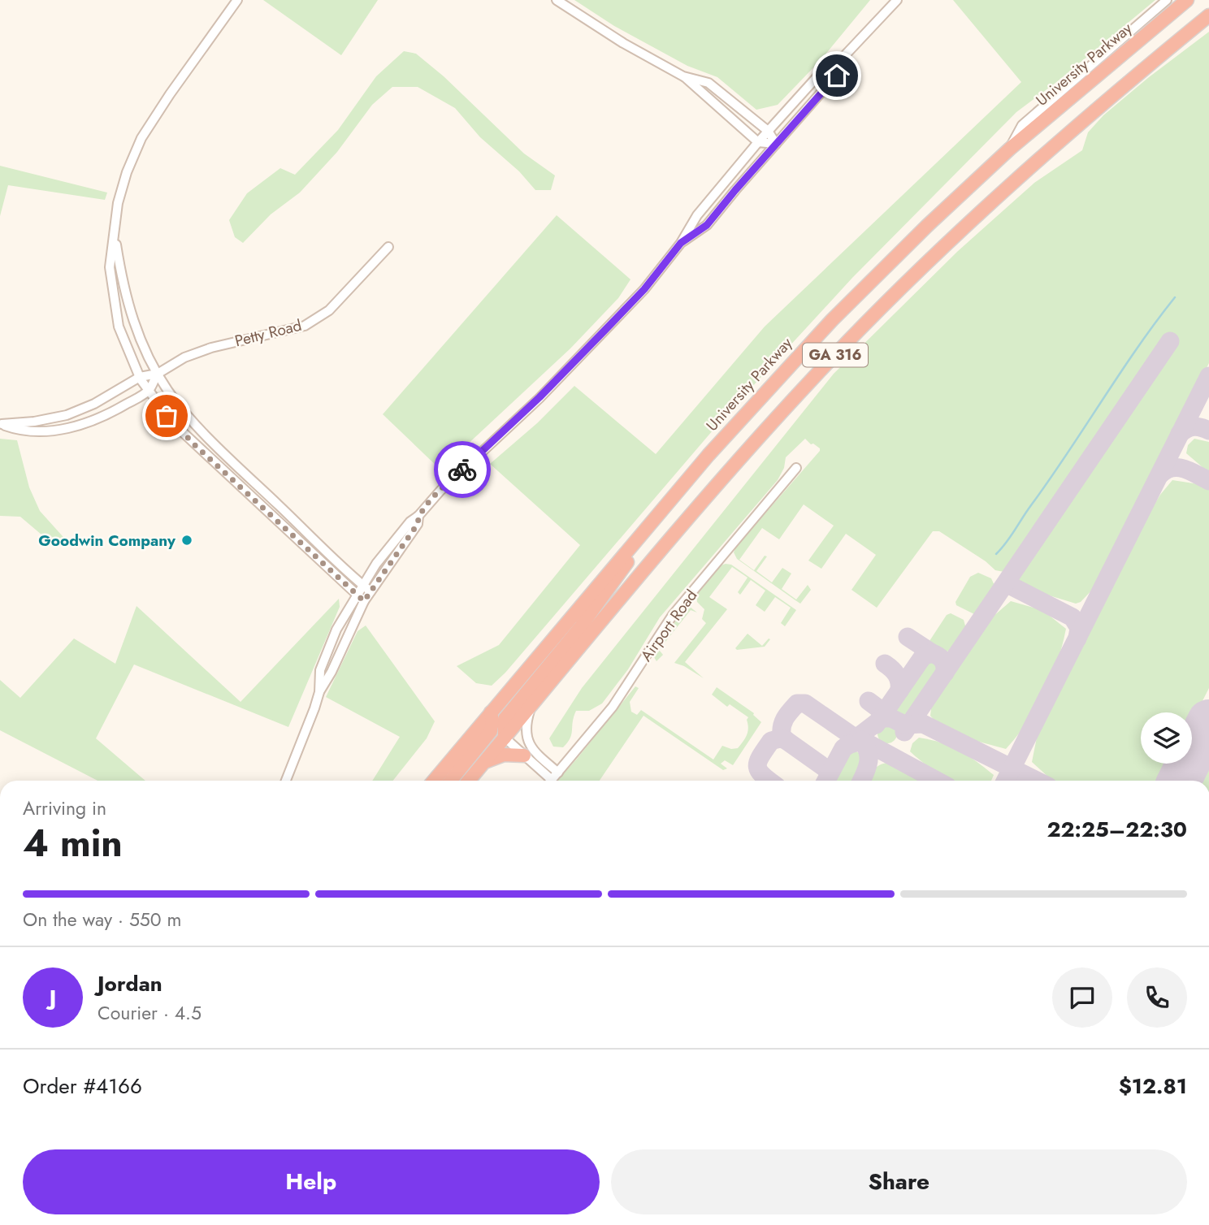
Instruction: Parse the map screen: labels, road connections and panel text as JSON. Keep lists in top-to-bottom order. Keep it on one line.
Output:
{"streets":{"highway":["University Parkway","GA 316"],"street":["Petty Road","Airport Road"]},"places":["Goodwin Company"],"page":{"heading":["4 min","Arriving in","22:25–22:30"],"panel":["Jordan","Courier · 4.5","Order #4166","$12.81"],"bar":"On the way · 550 m","round":"J","buttons":["Help","Share"]}}
